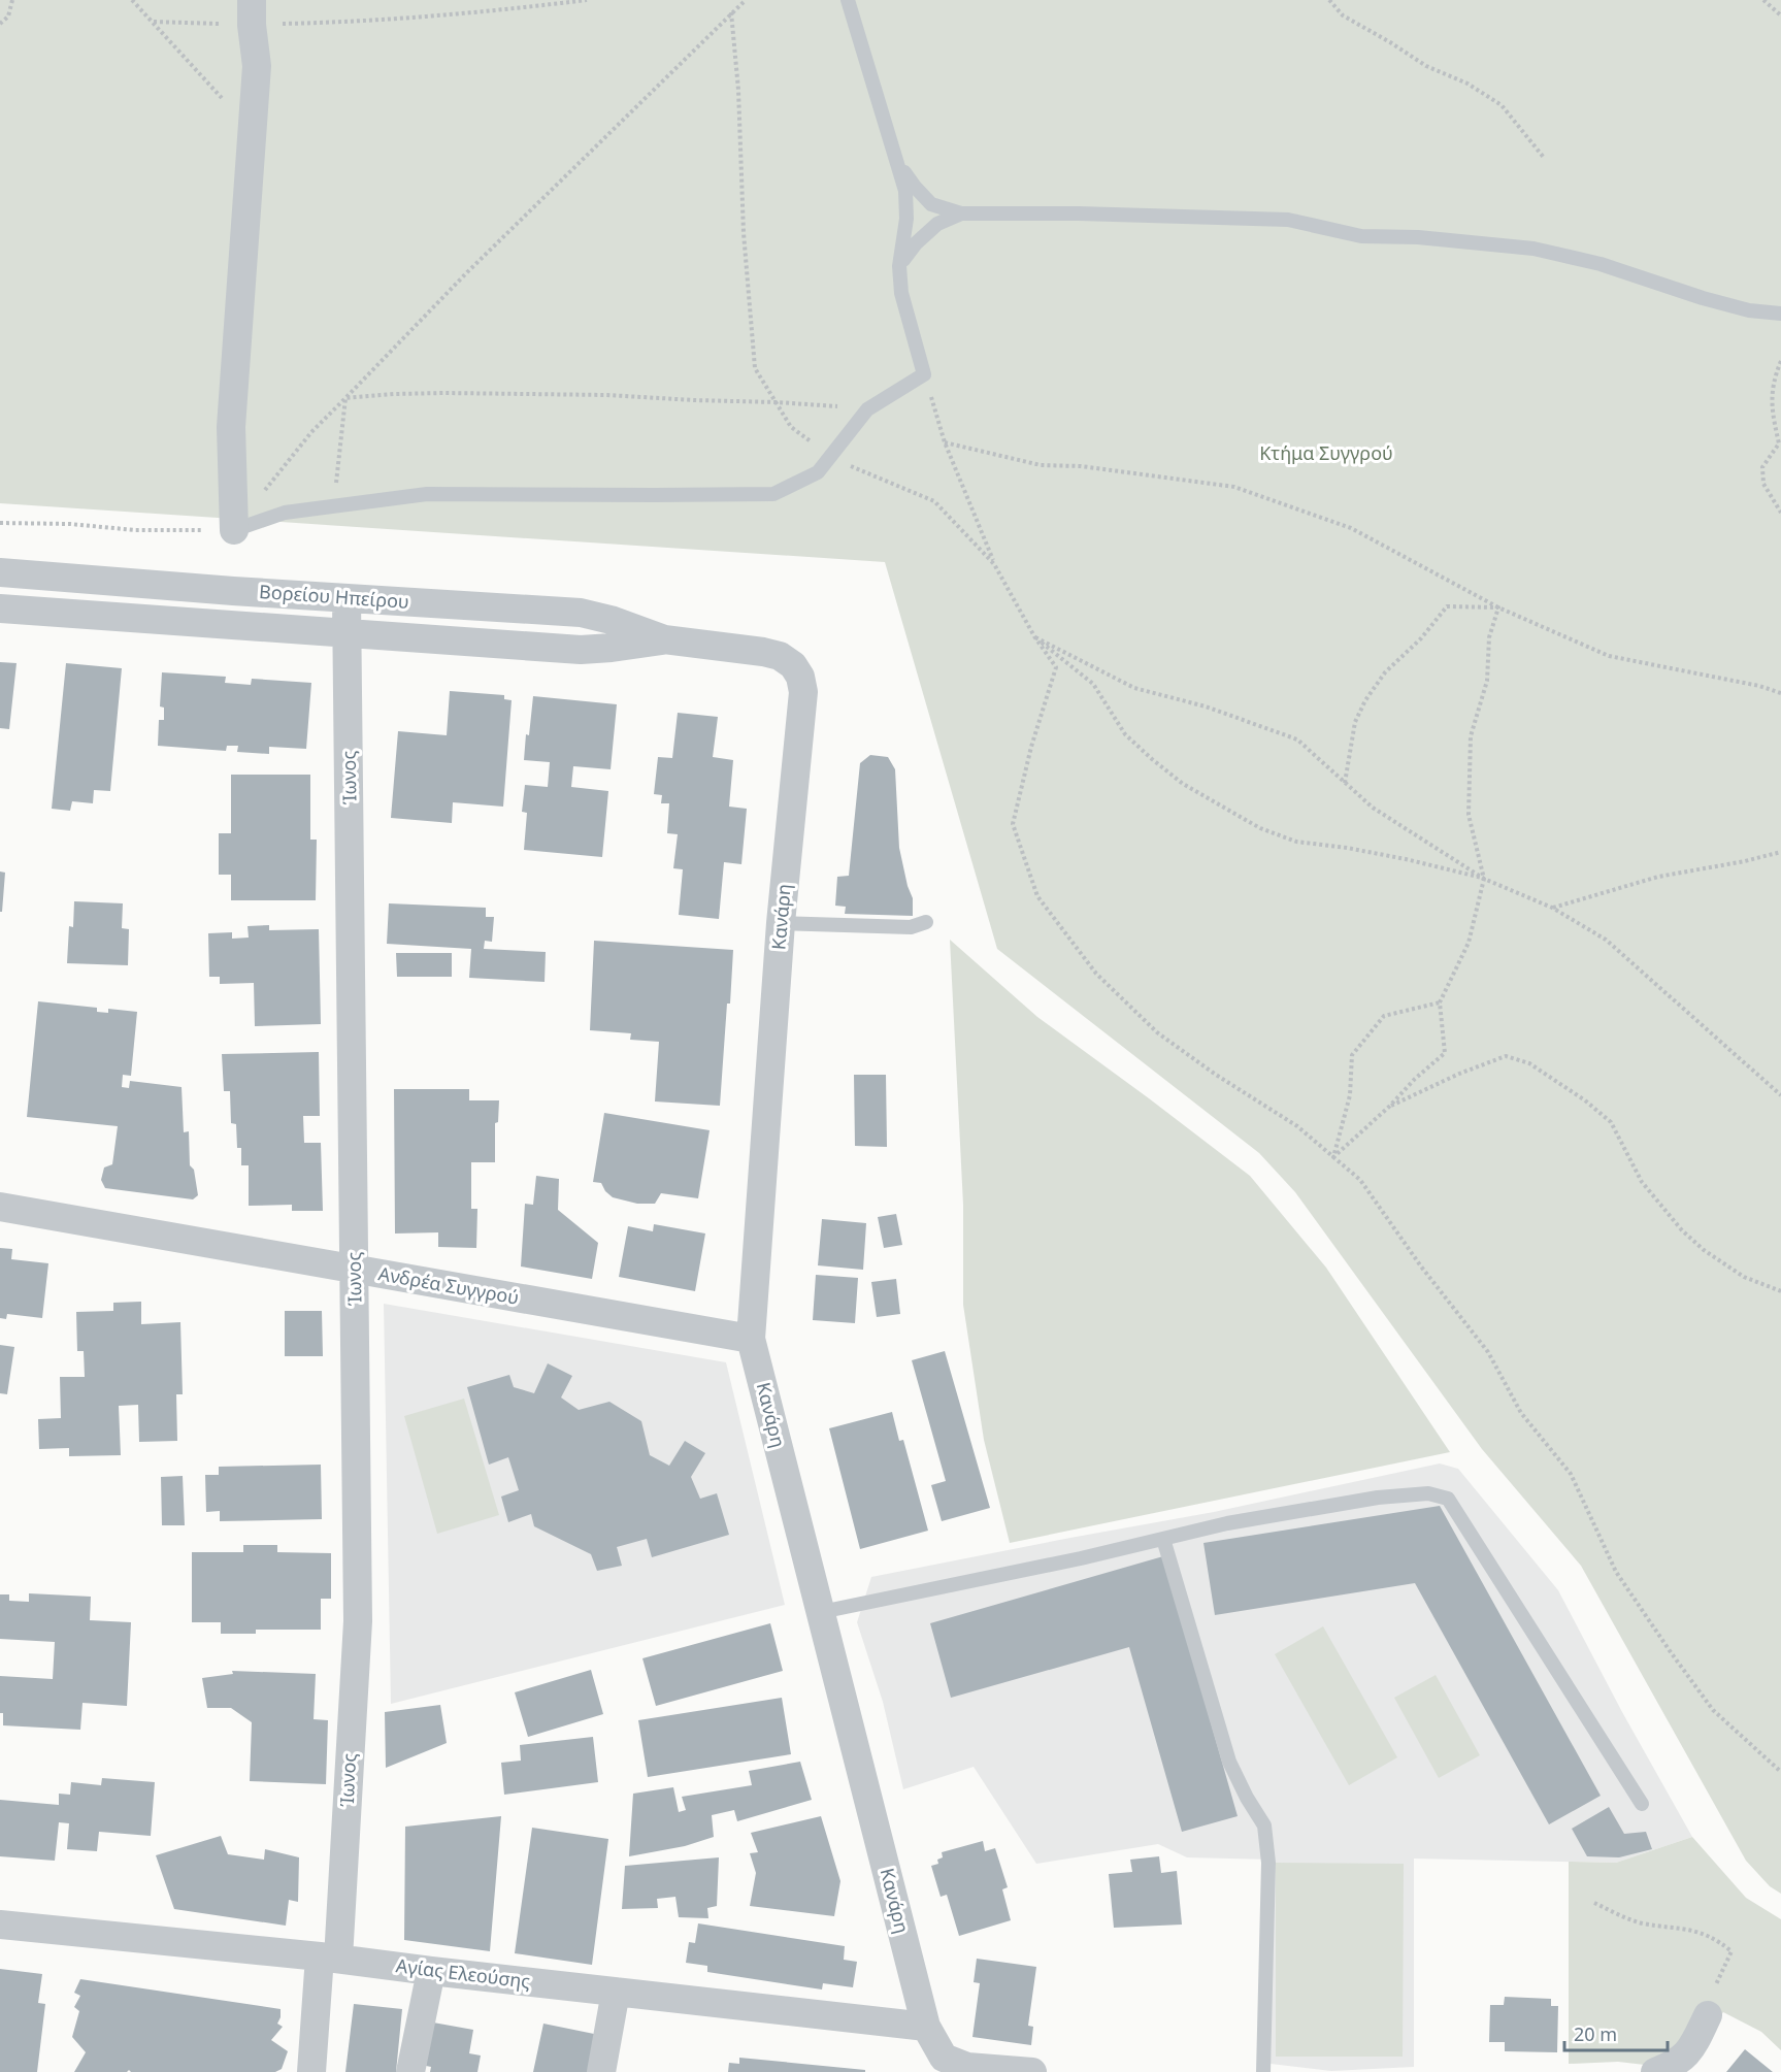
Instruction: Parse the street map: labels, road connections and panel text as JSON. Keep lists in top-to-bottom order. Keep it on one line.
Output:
{"streets":{"street":["Βορείου Ηπείρου","Ίωνος","Κανάρη","Ανδρέα Συγγρού","Αγίας Ελεούσης"]},"crossings":[["Βορείου Ηπείρου","Ίωνος"],["Βορείου Ηπείρου","Κανάρη"],["Ίωνος","Ανδρέα Συγγρού"],["Ίωνος","Αγίας Ελεούσης"],["Κανάρη","Ανδρέα Συγγρού"],["Κανάρη","Αγίας Ελεούσης"]],"parks":["Κτήμα Συγγρού"],"scale_bar":"20 m"}
